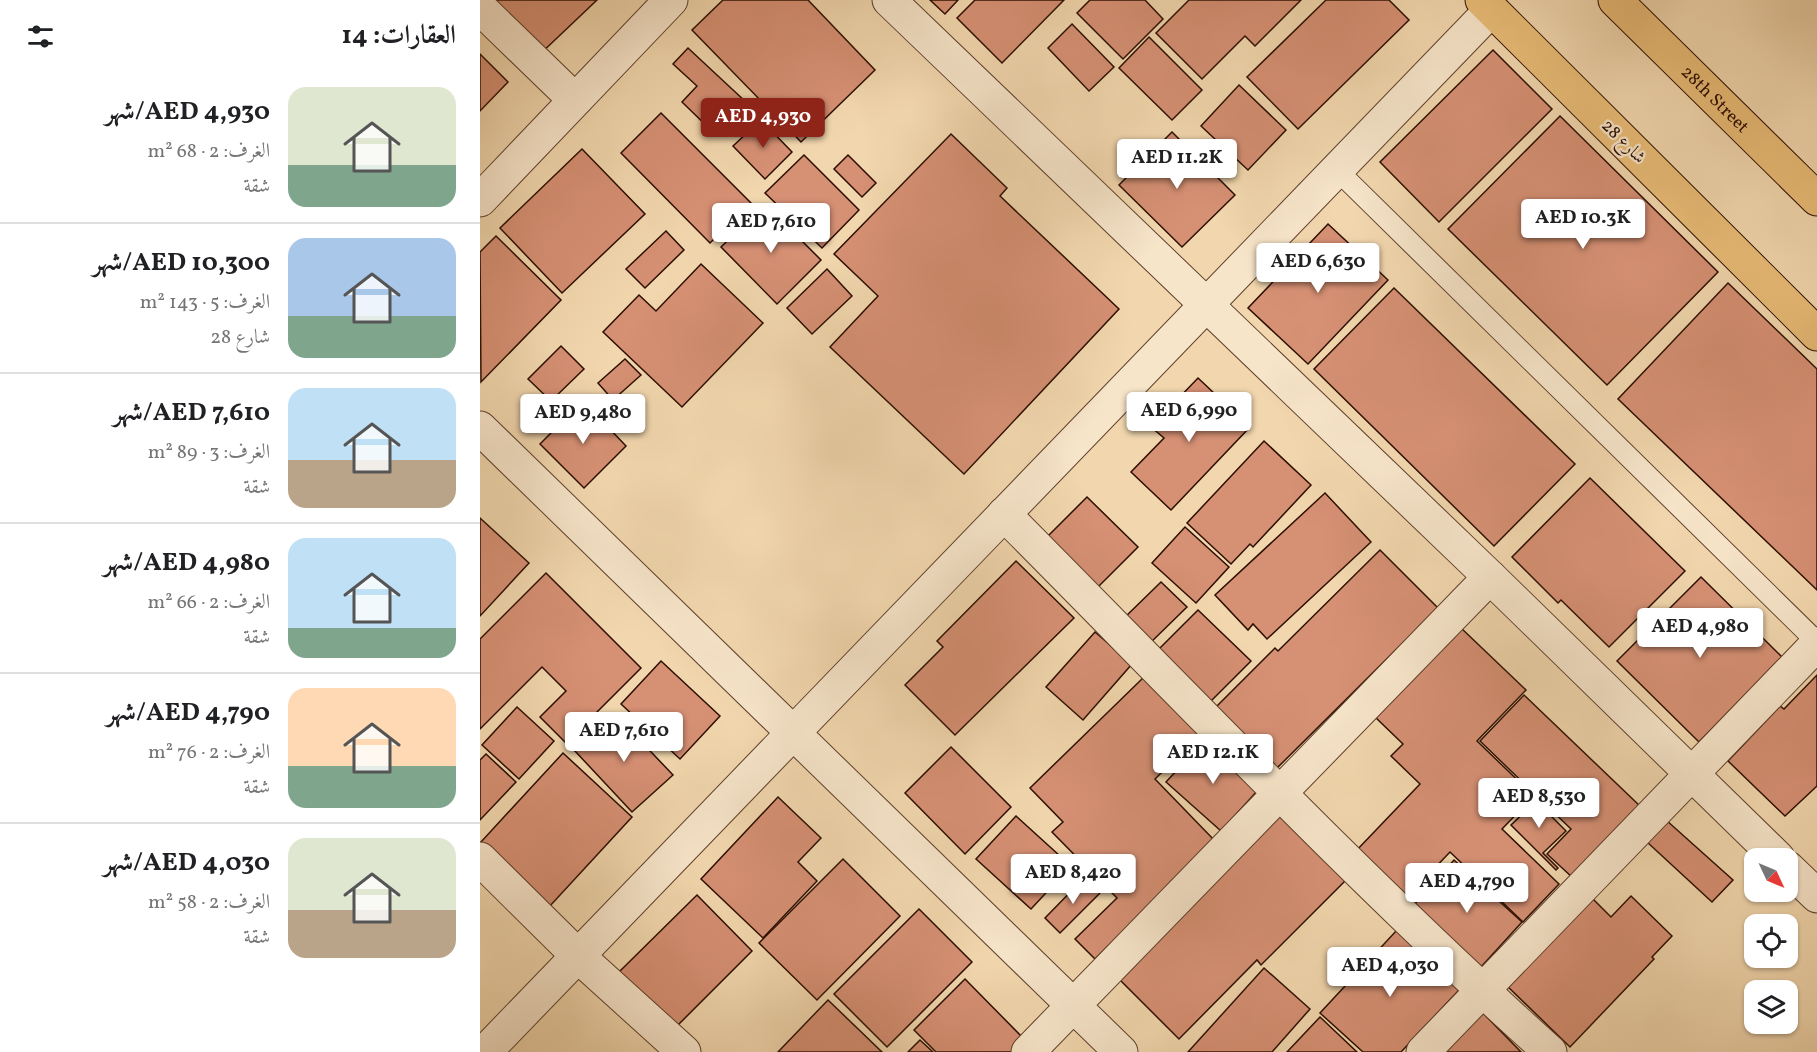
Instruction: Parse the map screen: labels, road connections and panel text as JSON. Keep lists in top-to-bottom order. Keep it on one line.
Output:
{"streets":{"main road":["28th Street","شارع 28"]},"north":"bottom right","page":{"heading":"العقارات: 14","list":[{"name":"AED 4,930/شهر","note":"الغرف: 2 · 68 m² · شقة"},{"name":"AED 10,300/شهر","note":"الغرف: 5 · 143 m² · شارع 28"},{"name":"AED 7,610/شهر","note":"الغرف: 3 · 89 m² · شقة"},{"name":"AED 4,980/شهر","note":"الغرف: 2 · 66 m² · شقة"},{"name":"AED 4,790/شهر","note":"الغرف: 2 · 76 m² · شقة"},{"name":"AED 4,030/شهر","note":"الغرف: 2 · 58 m² · شقة"}],"price":["AED 4,930","AED 11.2K","AED 10.3K","AED 7,610","AED 6,630","AED 6,990","AED 9,480","AED 4,980","AED 7,610","AED 12.1K","AED 8,530","AED 8,420","AED 4,790","AED 4,030"]}}
